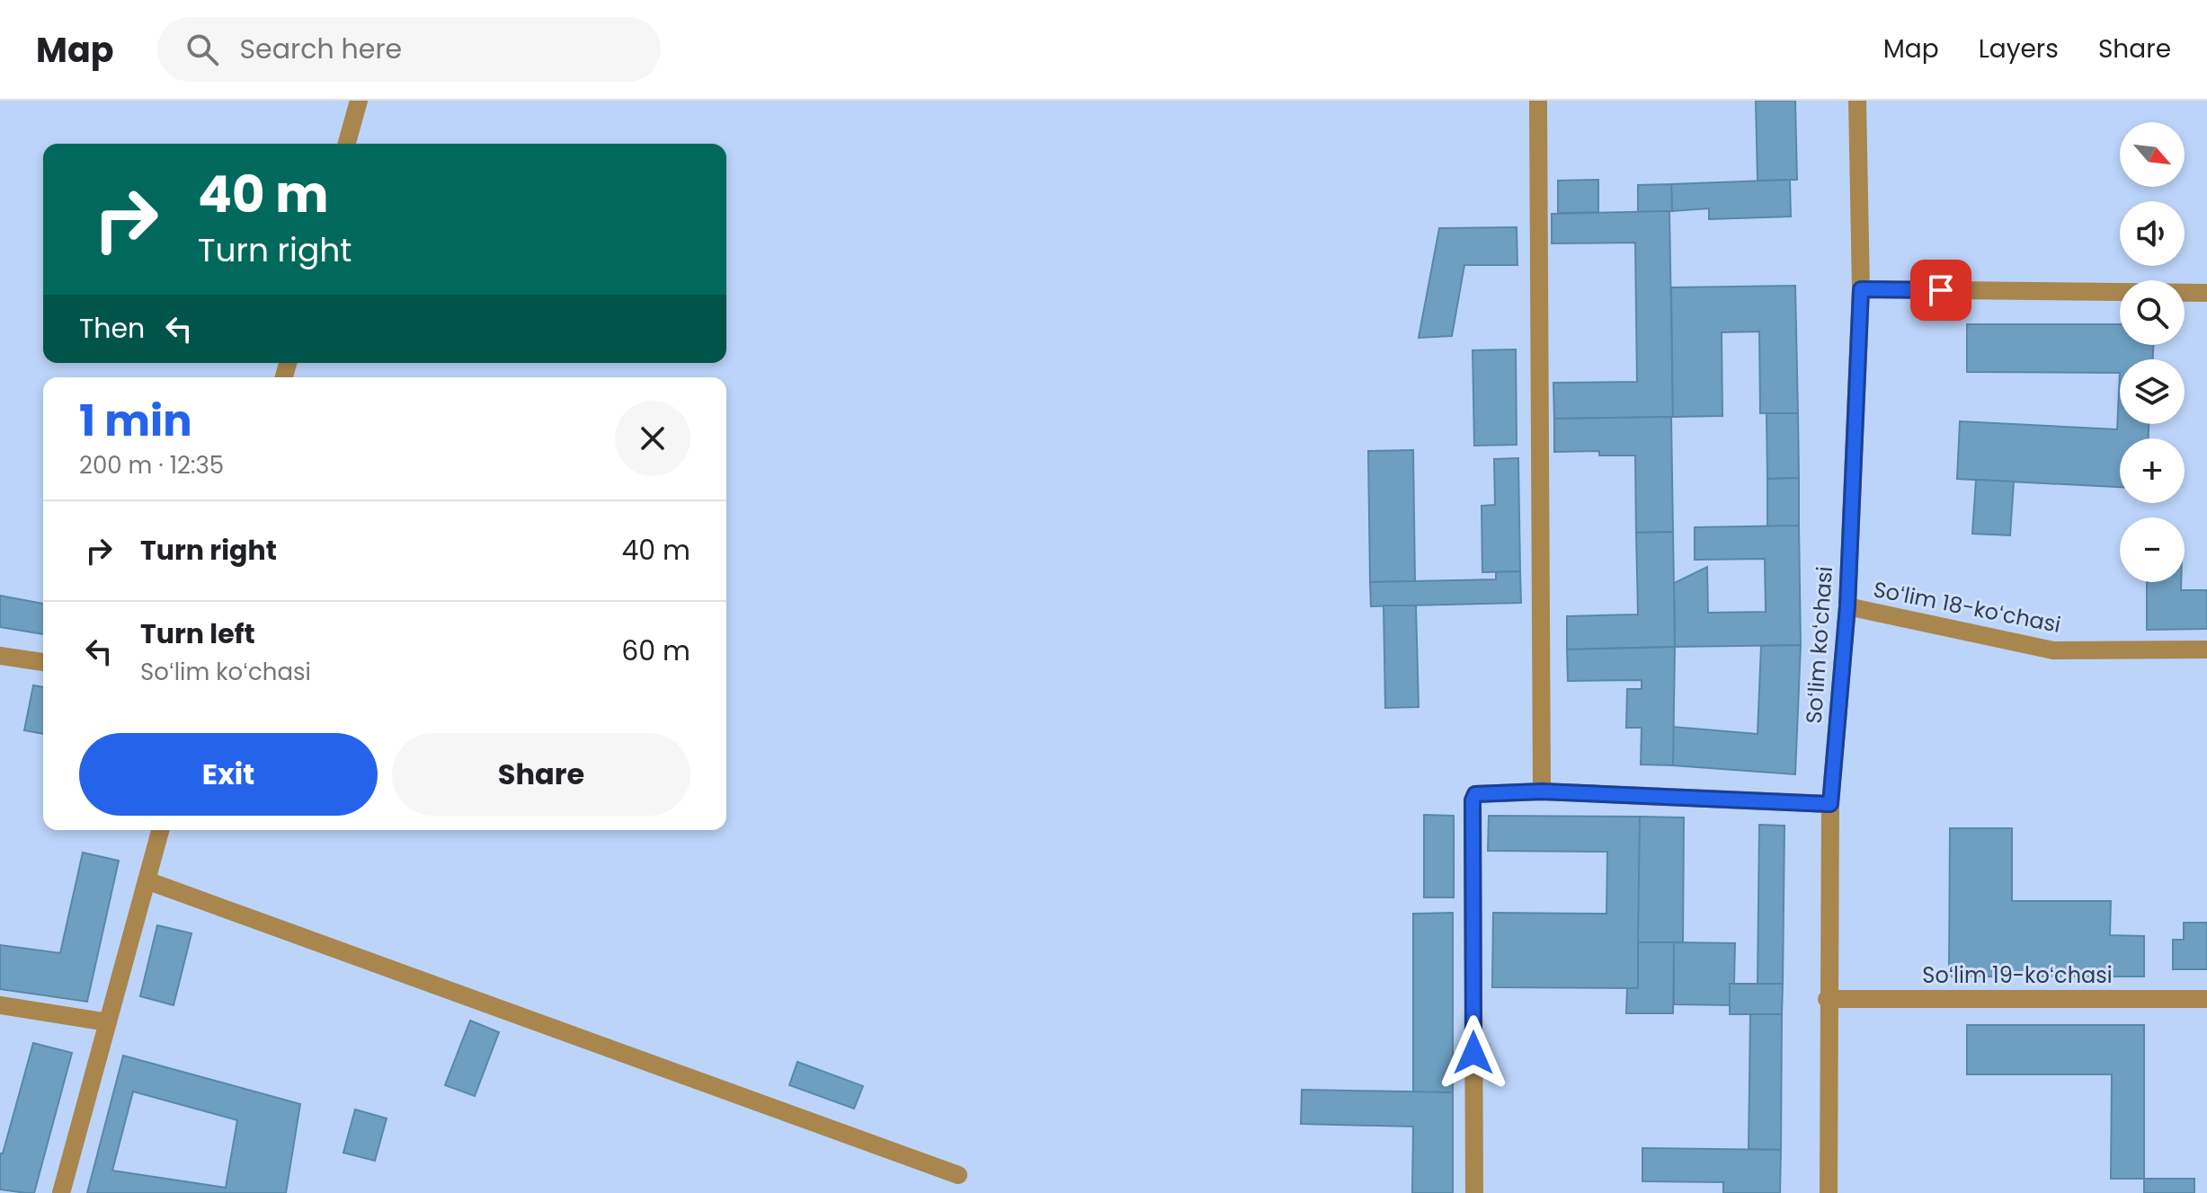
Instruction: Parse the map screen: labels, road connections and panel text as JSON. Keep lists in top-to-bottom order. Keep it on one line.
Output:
{"streets":{"street":["Soʻlim 18-koʻchasi","Soʻlim koʻchasi","Soʻlim 19-koʻchasi"]},"crossings":[["Soʻlim 18-koʻchasi","Soʻlim koʻchasi"],["Soʻlim koʻchasi","Soʻlim 19-koʻchasi"]],"north":"bottom right","page":{"header":"Map","search":"Search here","nav":["Map","Layers","Share"],"map_buttons":["+","−"],"turn":["40 m","Turn right"],"then":"Then","heading":["1 min","200 m · 12:35"],"list":[{"name":"Turn right","value":"40 m"},{"name":"Turn left","note":"Soʻlim koʻchasi","value":"60 m"}],"buttons":["Exit","Share"]}}
